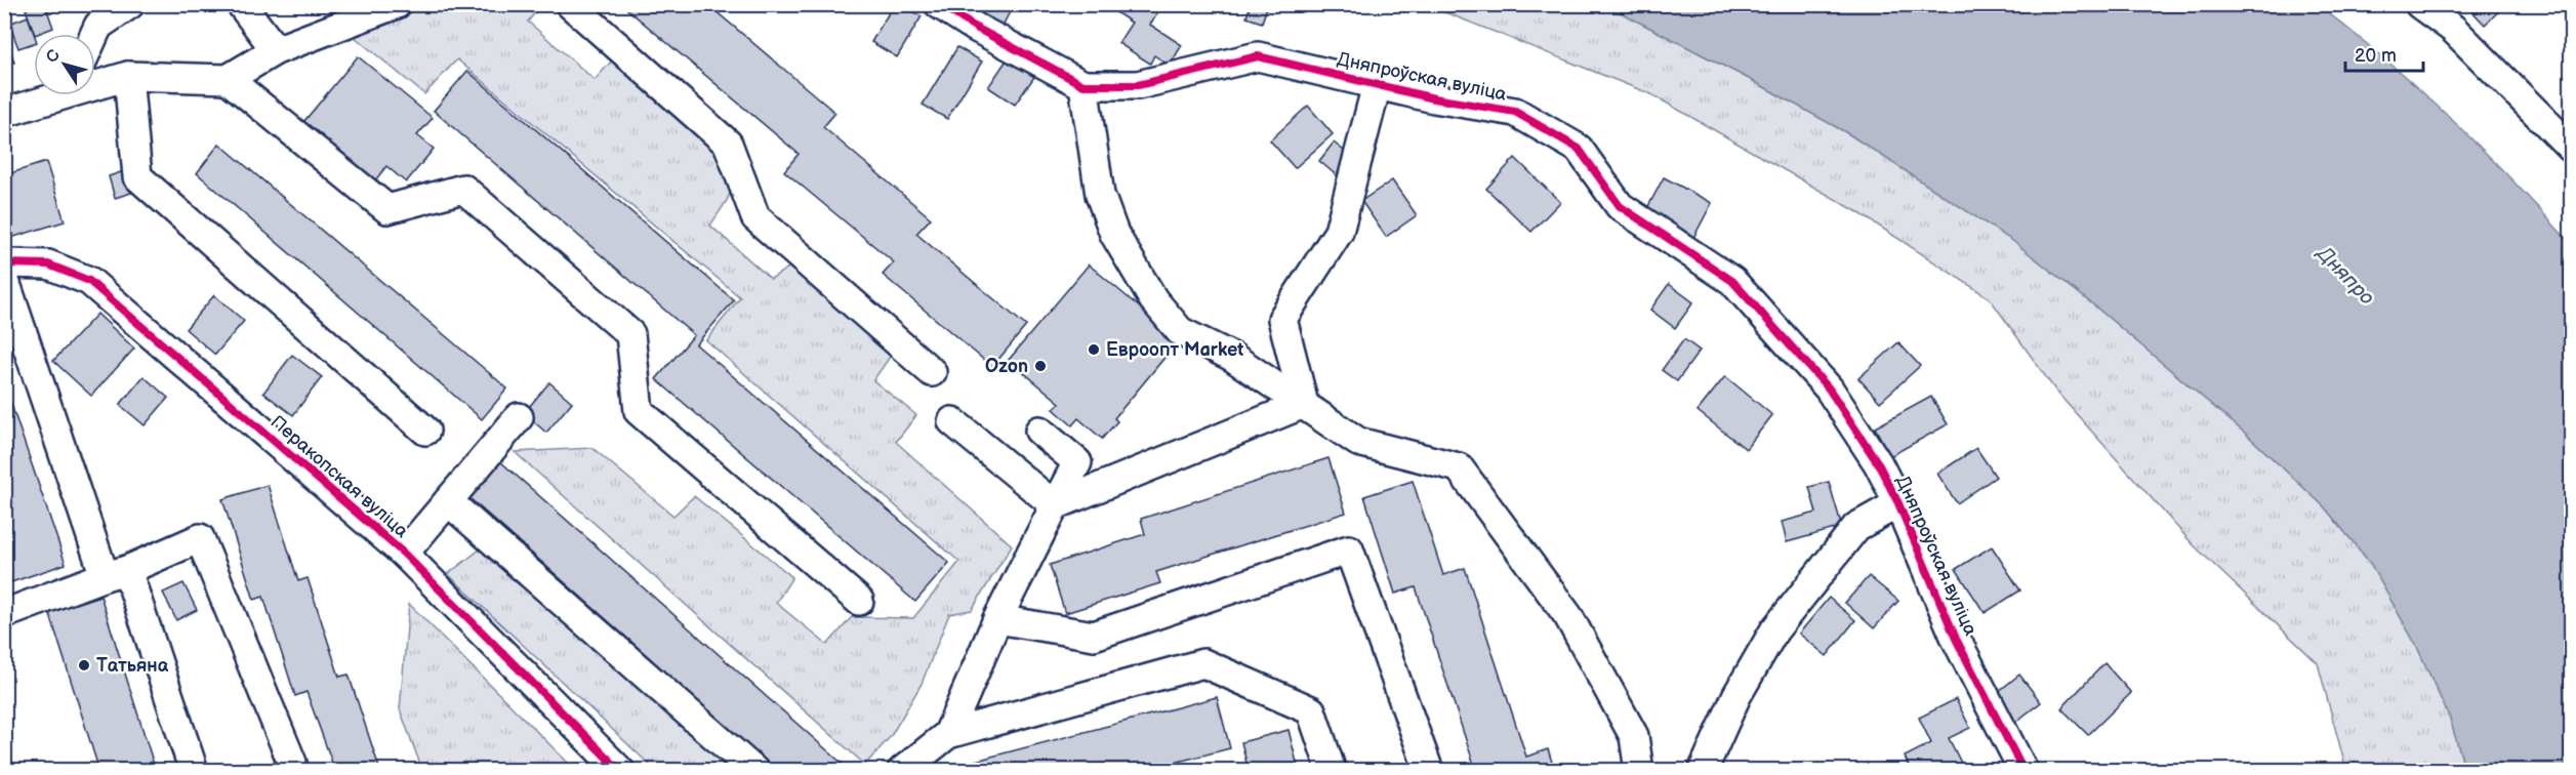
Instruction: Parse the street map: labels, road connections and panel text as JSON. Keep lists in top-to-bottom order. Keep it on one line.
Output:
{"streets":{"street":["Дняпроўская вуліца","Перакопская вуліца"]},"water":["Дняпро"],"places":["Евроопт Market","Ozon","Татьяна"],"scale_bar":"20 m","north":"top left"}
